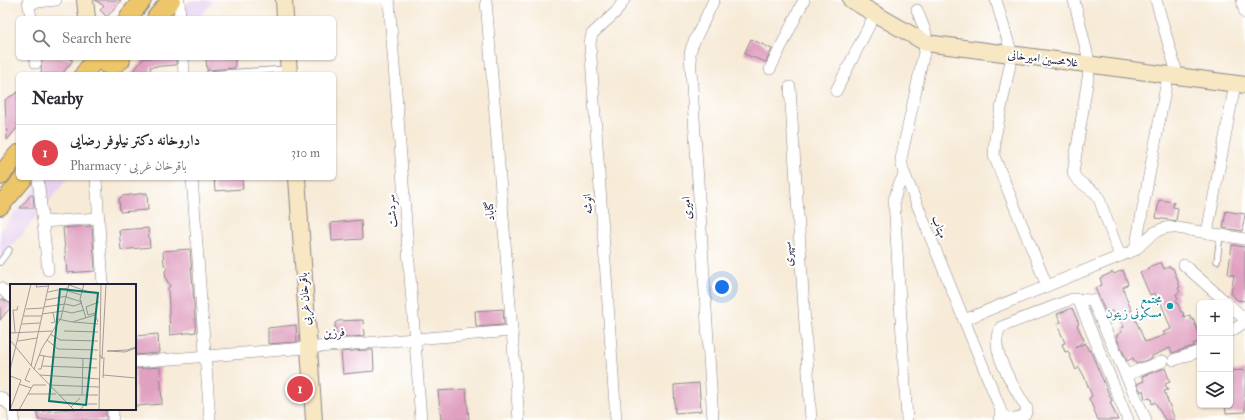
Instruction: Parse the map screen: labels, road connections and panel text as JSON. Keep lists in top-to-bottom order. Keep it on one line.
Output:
{"streets":{"street":["غلامحسین امیرخانی","انوشه","امیری","سردشت","گناباد","مهتاب","سپهری","باقرخان غربی","فرزین"]},"crossings":[["غلامحسین امیرخانی","مهتاب"],["سردشت","فرزین"],["گناباد","فرزین"],["باقرخان غربی","فرزین"]],"places":["مجتمع مسکونی زیتون"],"page":{"search":"Search here","heading":"Nearby","list":[{"mark":"1","name":"داروخانه دکتر نیلوفر رضایی","note":"Pharmacy · باقرخان غربی","value":"310 m"}],"map_buttons":["+","−"],"pins":"1"}}
